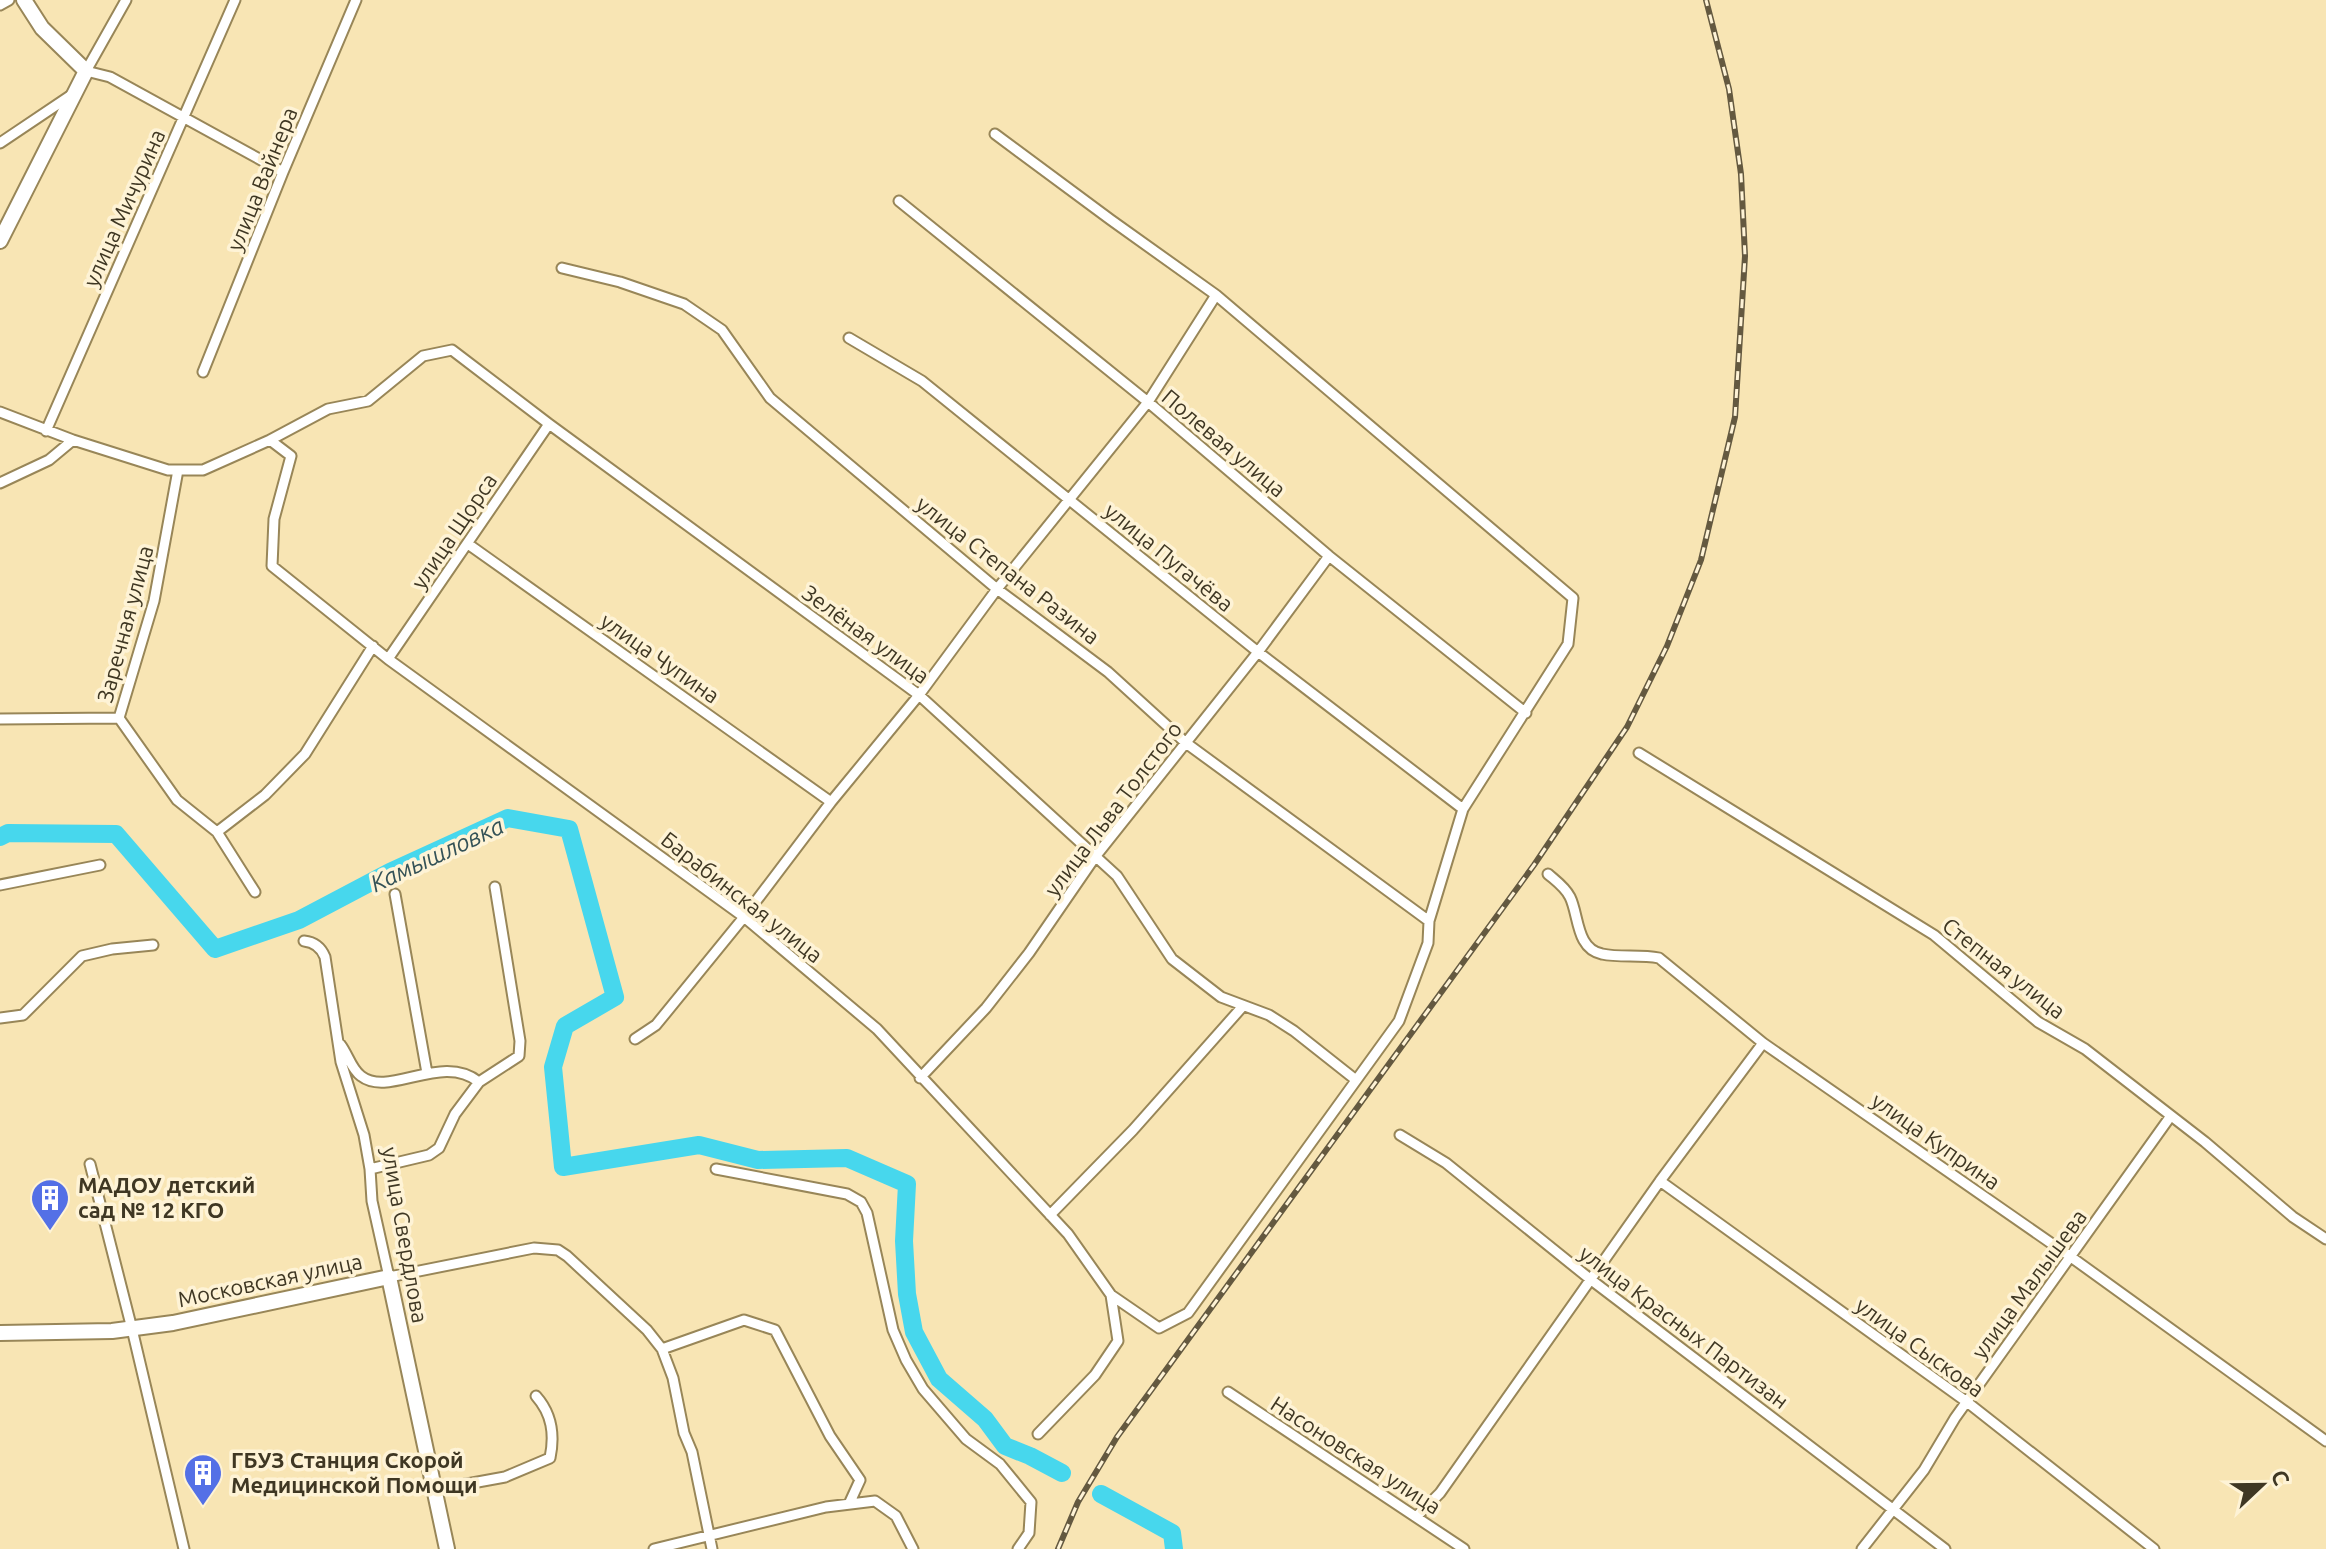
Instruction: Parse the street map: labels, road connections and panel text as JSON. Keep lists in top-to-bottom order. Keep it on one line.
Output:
{"streets":{"main road":["улица Свердлова","Московская улица"],"street":["улица Вайнера","улица Мичурина","Полевая улица","улица Щорса","улица Пугачёва","улица Степана Разина","Заречная улица","Зелёная улица","улица Чупина","улица Льва Толстого","Барабинская улица","Степная улица","улица Куприна","улица Малышева","улица Красных Партизан","улица Сыскова","Насоновская улица"]},"crossings":[["Полевая улица","улица Льва Толстого"],["улица Щорса","Зелёная улица"],["улица Щорса","улица Чупина"],["улица Щорса","Барабинская улица"],["улица Пугачёва","улица Льва Толстого"],["улица Степана Разина","улица Льва Толстого"],["Зелёная улица","улица Льва Толстого"],["Зелёная улица","Барабинская улица"],["улица Льва Толстого","Барабинская улица"],["Степная улица","улица Малышева"],["улица Куприна","улица Малышева"],["улица Свердлова","Московская улица"],["улица Малышева","улица Красных Партизан"],["улица Малышева","улица Сыскова"]],"water":["Камышловка"],"places":{"building":["МАДОУ детский сад № 12 КГО","ГБУЗ Станция Скорой Медицинской Помощи"]},"north":"right"}
